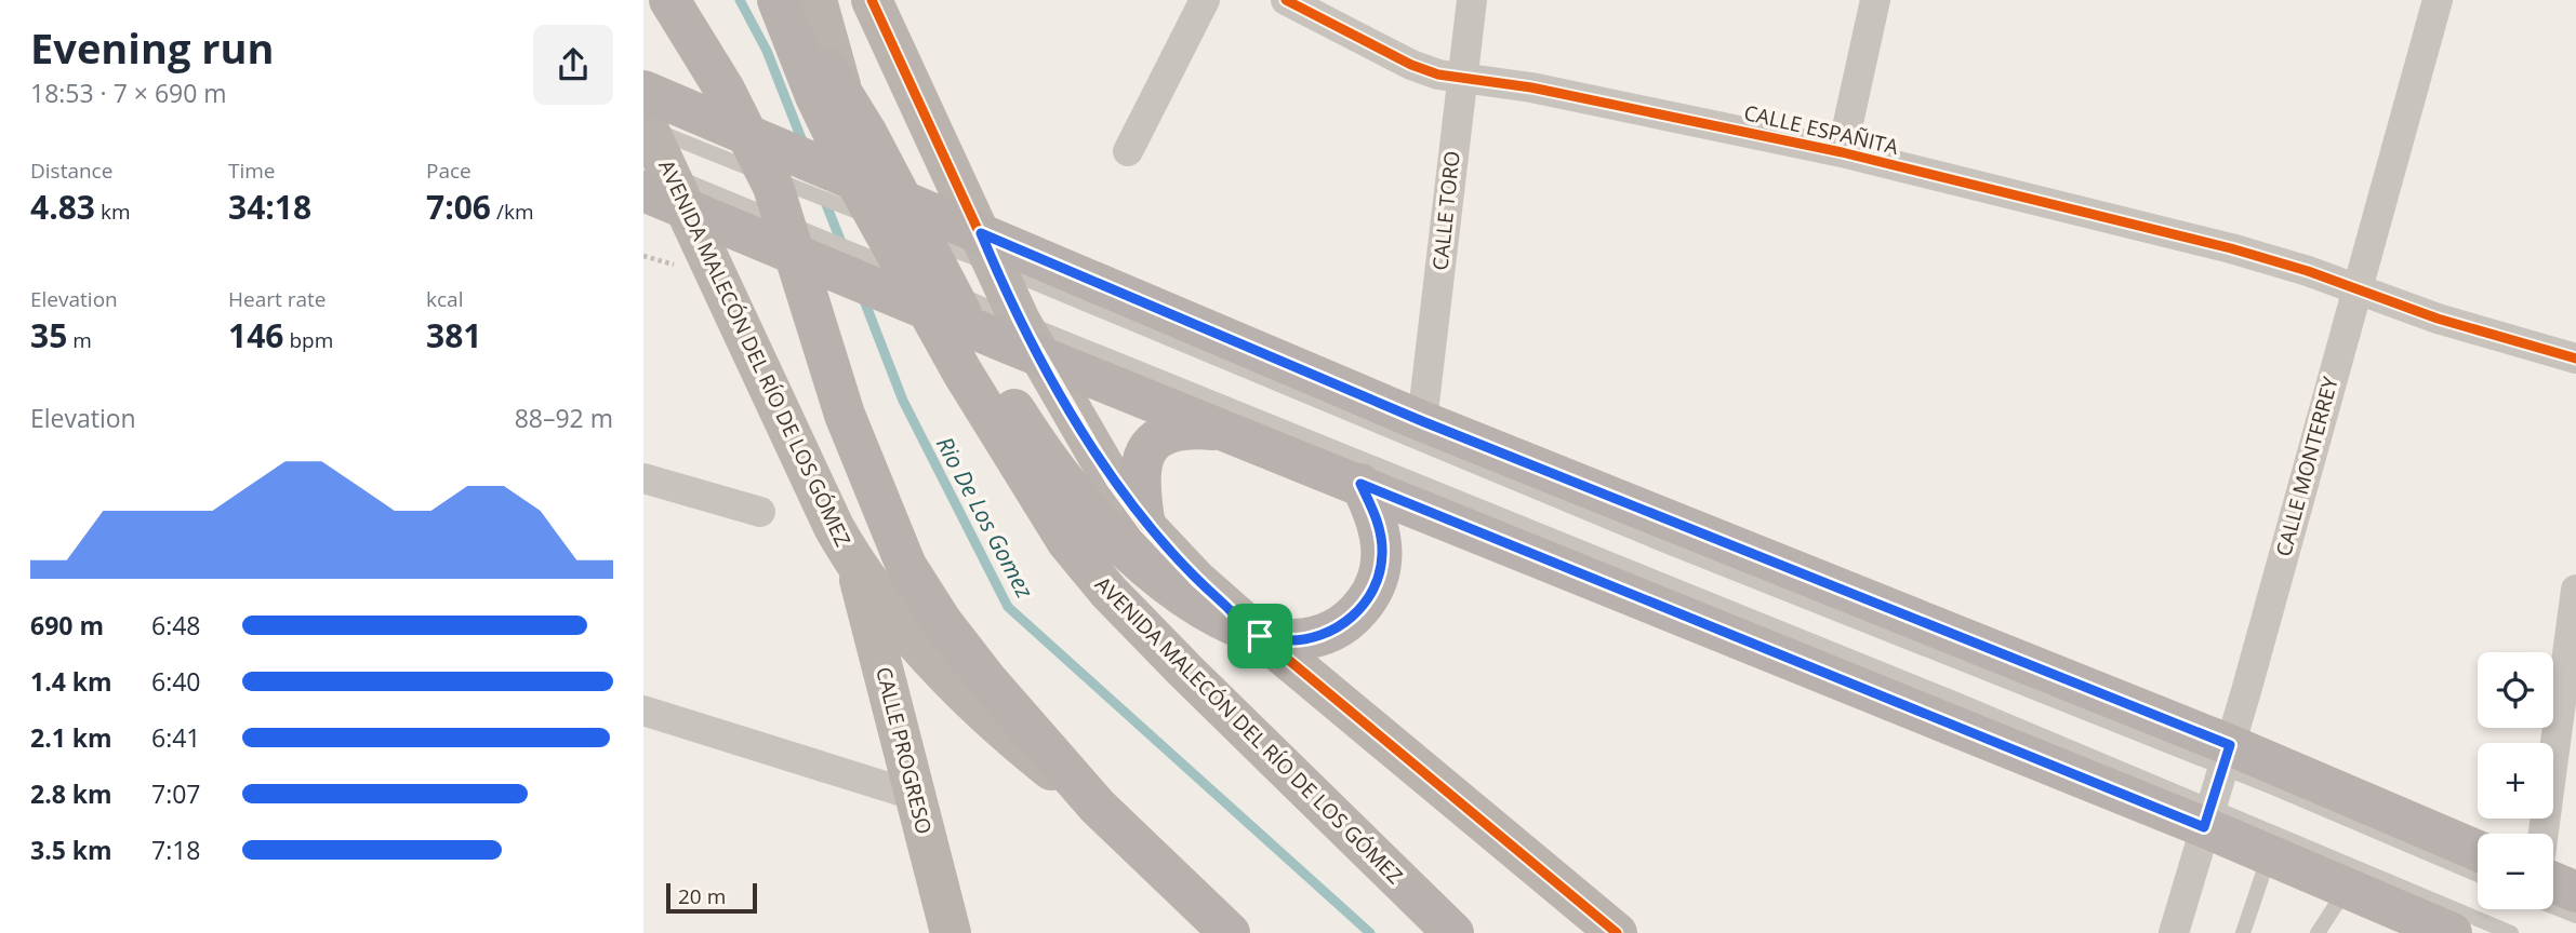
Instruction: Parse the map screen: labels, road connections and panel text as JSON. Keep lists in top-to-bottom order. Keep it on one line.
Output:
{"streets":{"main road":["AVENIDA MALECÓN DEL RÍO DE LOS GÓMEZ"],"street":["CALLE ESPAÑITA","CALLE TORO","CALLE MONTERREY","CALLE PROGRESO"]},"crossings":[["CALLE ESPAÑITA","CALLE TORO"],["CALLE ESPAÑITA","CALLE MONTERREY"],["AVENIDA MALECÓN DEL RÍO DE LOS GÓMEZ","CALLE PROGRESO"]],"water":["Rio De Los Gomez"],"scale_bar":"20 m","page":{"heading":["Evening run","18:53 · 7 × 690 m"],"stats":[["Distance","4.83 km"],["Time","34:18"],["Pace","7:06 /km"],["Elevation","35 m"],["Heart rate","146 bpm"],["kcal","381"]],"chart":["Elevation","88–92 m"],"list":[{"name":"690 m","note":"6:48"},{"name":"1.4 km","note":"6:40"},{"name":"2.1 km","note":"6:41"},{"name":"2.8 km","note":"7:07"},{"name":"3.5 km","note":"7:18"}],"map_buttons":["+","−"],"scale":"20 m"}}
